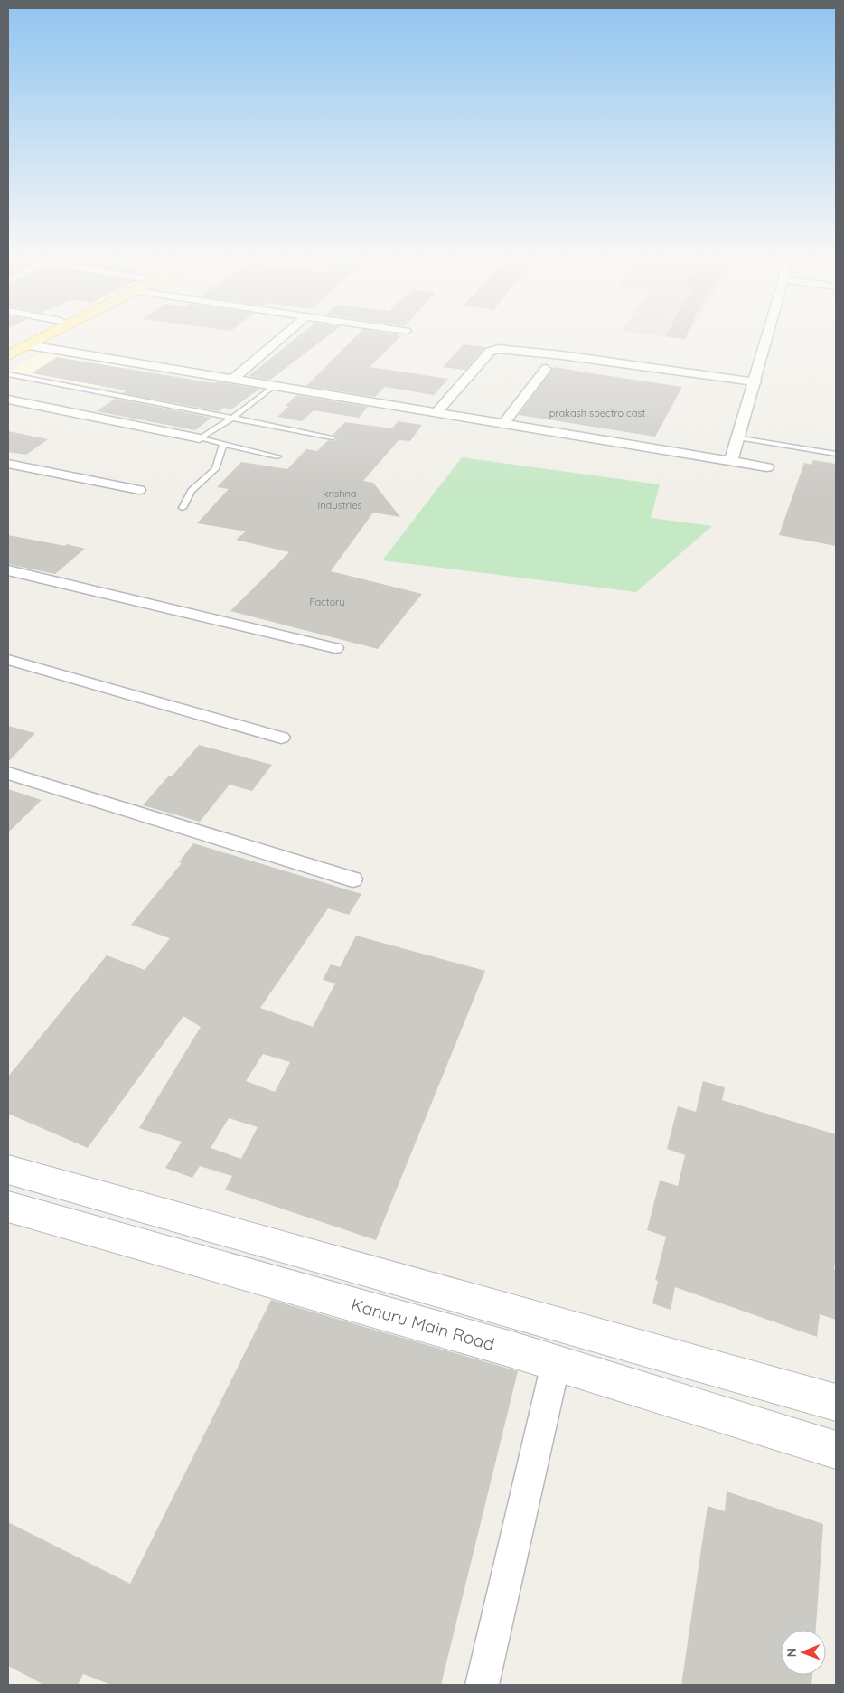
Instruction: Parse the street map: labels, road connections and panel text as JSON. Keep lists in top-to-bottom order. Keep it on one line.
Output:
{"streets":{"main road":["Kanuru Main Road"]},"house_numbers":["prakash spectro cast","krishna Industries","Factory"],"north":"left"}
